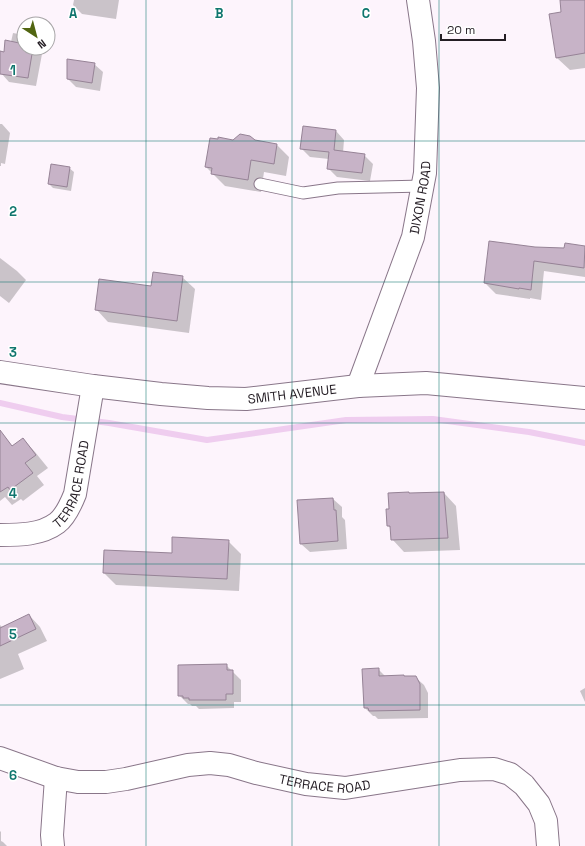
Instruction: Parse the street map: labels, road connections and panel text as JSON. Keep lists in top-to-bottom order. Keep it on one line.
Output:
{"streets":{"street":["DIXON ROAD","SMITH AVENUE","TERRACE ROAD"]},"crossings":[["DIXON ROAD","SMITH AVENUE"],["SMITH AVENUE","TERRACE ROAD"]],"scale_bar":"20 m","north":"bottom right","grid":{"columns":["A","B","C"],"rows":["1","2","3","4","5","6"]}}
